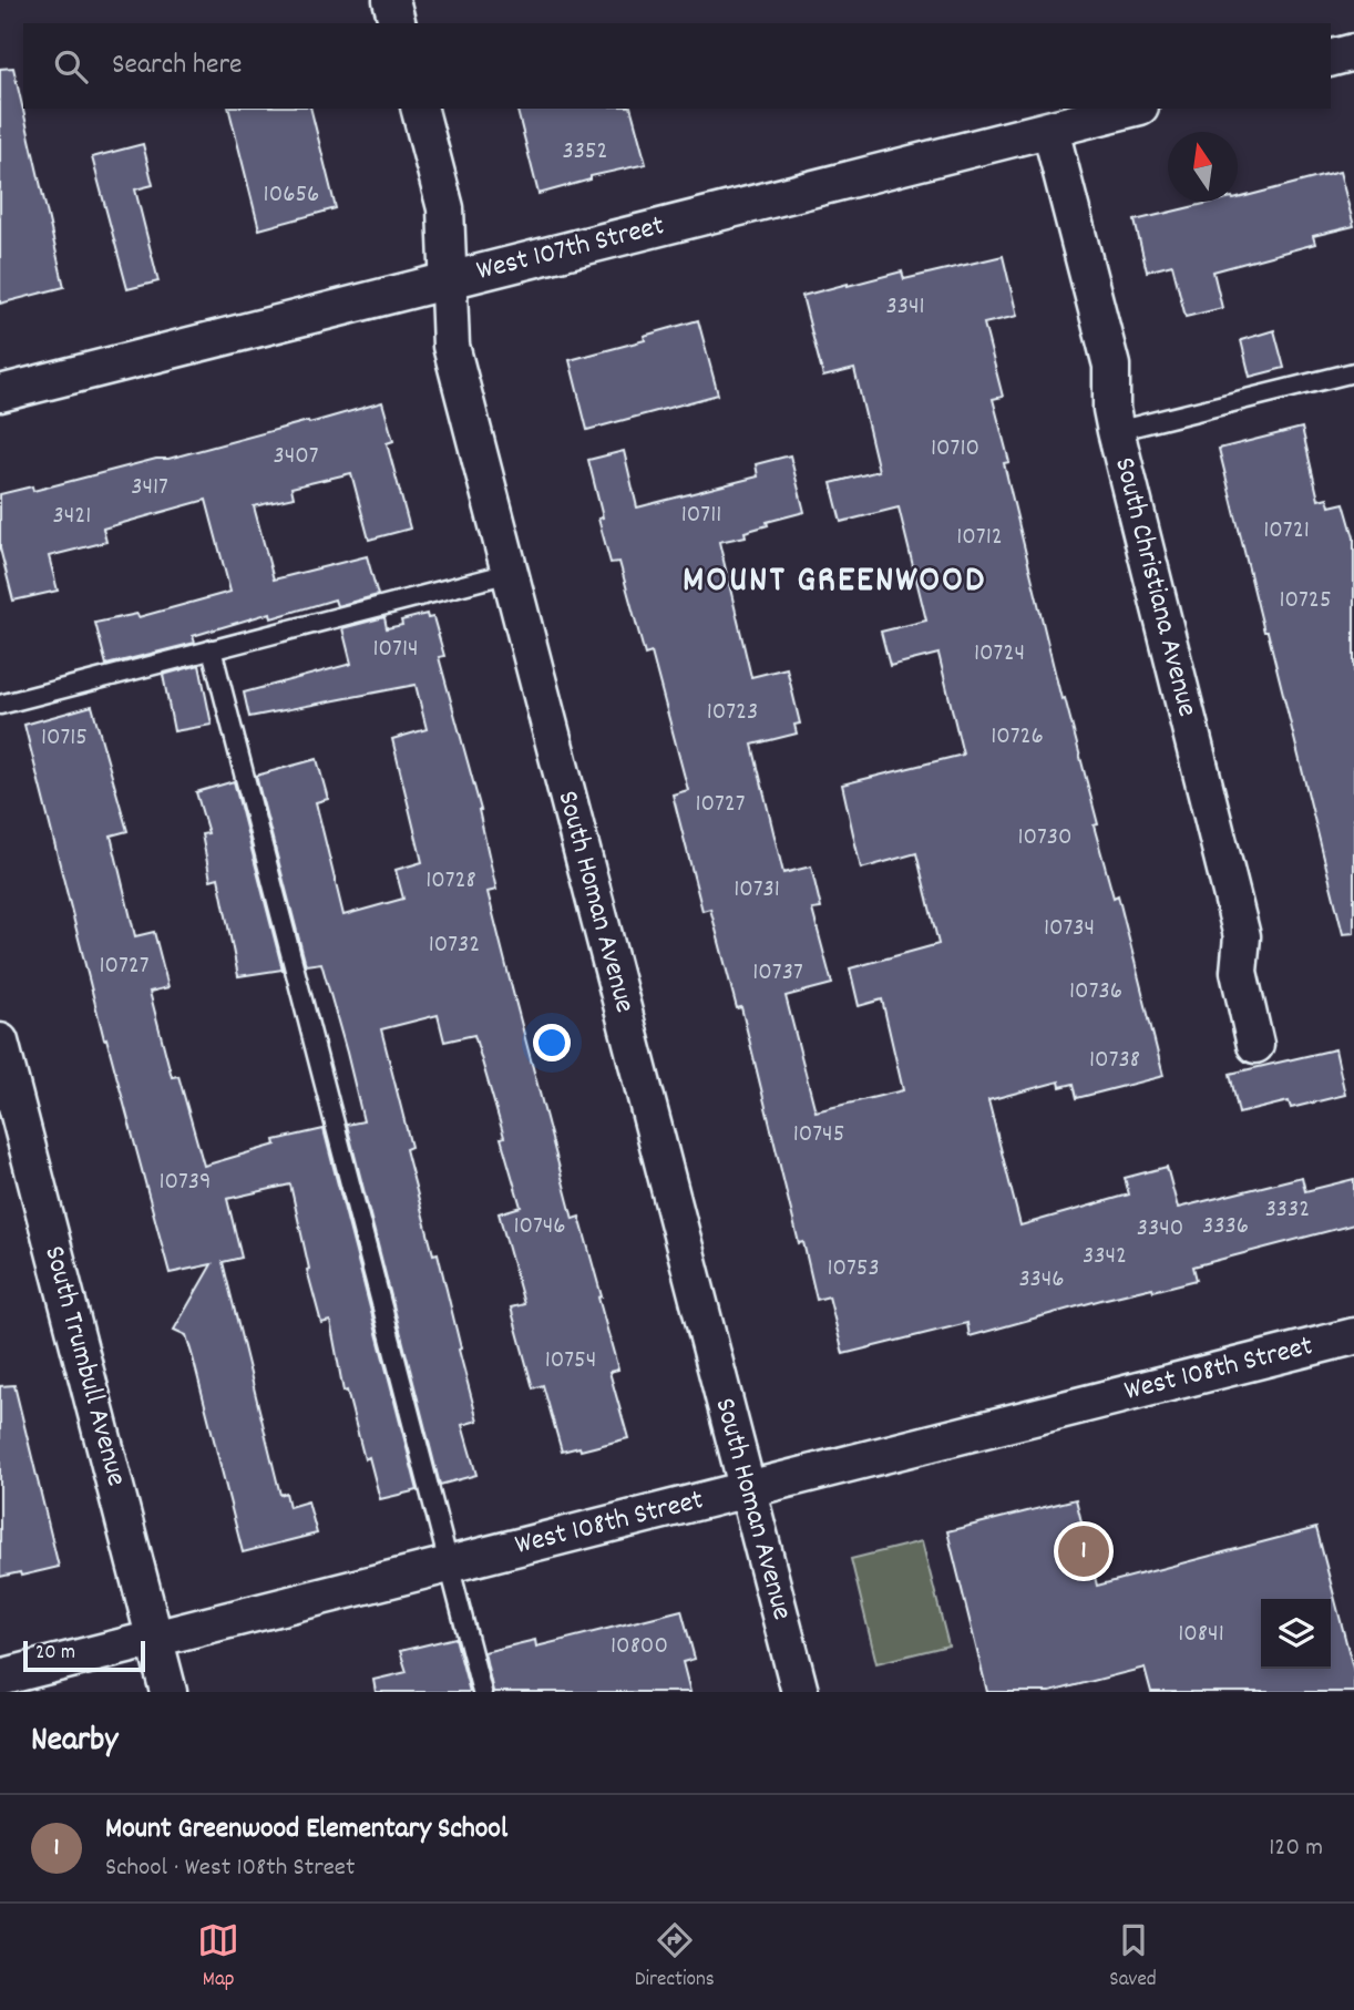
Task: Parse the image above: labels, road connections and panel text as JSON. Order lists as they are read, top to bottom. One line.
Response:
{"streets":{"street":["West 107th Street","South Christiana Avenue","South Homan Avenue","South Trumbull Avenue","West 108th Street"]},"crossings":[["West 107th Street","South Christiana Avenue"],["West 107th Street","South Homan Avenue"],["South Homan Avenue","West 108th Street"],["South Trumbull Avenue","West 108th Street"]],"districts":["MOUNT GREENWOOD"],"house_numbers":["3352","10656","3341","10710","3407","3417","10711","3421","10721","10712","10725","10714","10724","10723","10726","10715","10727","10730","10728","10731","10734","10732","10727","10737","10736","10738","10745","10739","3332","10746","3336","3340","3342","10753","3346","10754","10841","10800"],"scale_bar":"20 m","north":"top","page":{"search":"Search here","pins":"1","scale":"20 m","heading":"Nearby","list":[{"mark":"1","name":"Mount Greenwood Elementary School","note":"School · West 108th Street","value":"120 m"}],"nav":["Map","Directions","Saved"]}}
